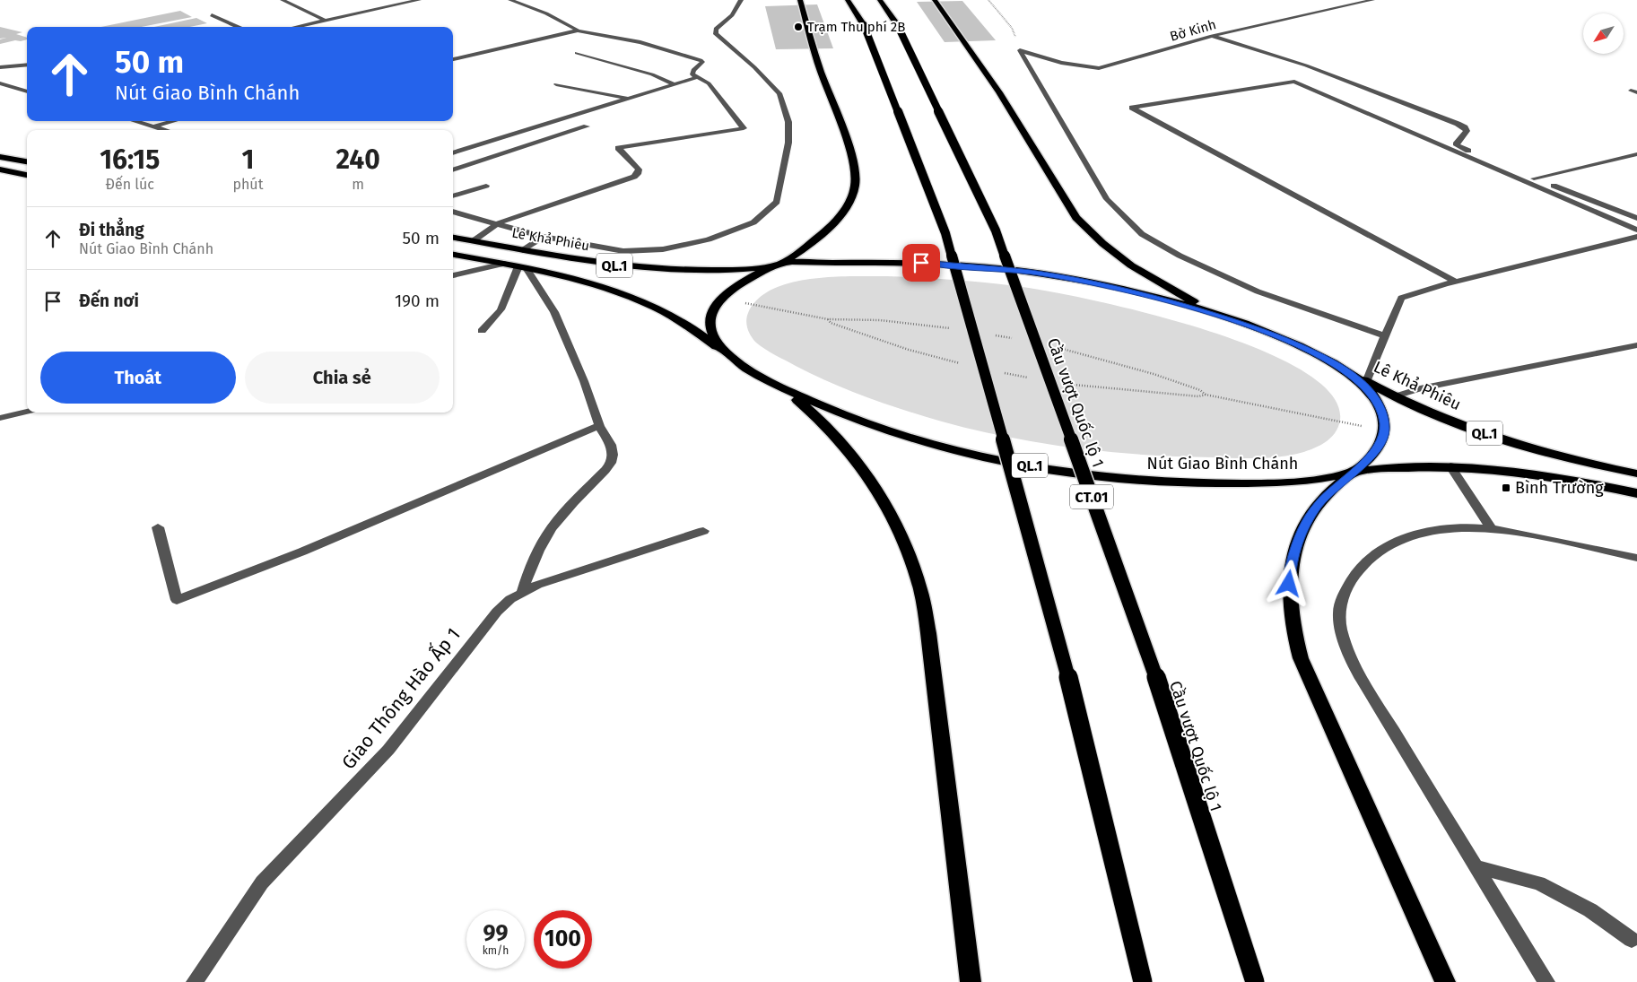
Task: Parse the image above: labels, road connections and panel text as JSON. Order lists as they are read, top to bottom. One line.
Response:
{"streets":{"highway":["Lê Khả Phiêu","QL.1","Cầu vượt Quốc lộ 1","Nút Giao Bình Chánh","CT.01"],"street":["Bờ Kinh","Giao Thông Hào Ấp 1"]},"crossings":[["Lê Khả Phiêu","Nút Giao Bình Chánh"],["QL.1","Nút Giao Bình Chánh"]],"places":{"other":["Trạm Thu phí 2B"],"transit":["Bình Trường"]},"north":"bottom left","page":{"turn":["50 m","Nút Giao Bình Chánh"],"eta":["16:15","Đến lúc","1","phút","240","m"],"list":[{"name":"Đi thẳng","note":"Nút Giao Bình Chánh","value":"50 m"},{"name":"Đến nơi","value":"190 m"}],"buttons":["Thoát","Chia sẻ"],"speed":"99 km/h","limit":"100"}}
